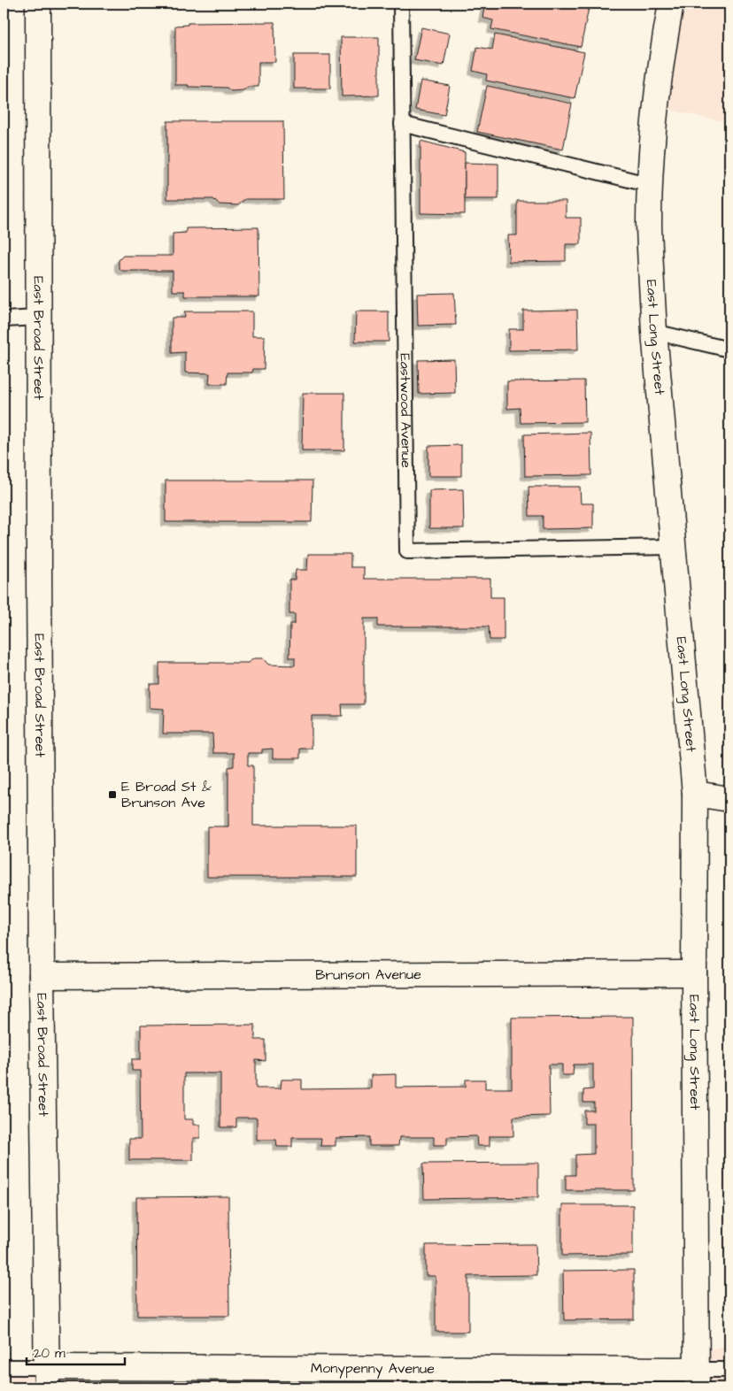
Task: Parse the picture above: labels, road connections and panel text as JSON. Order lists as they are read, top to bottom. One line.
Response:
{"streets":{"street":["East Broad Street","East Long Street","Brunson Avenue","Monypenny Avenue"],"lane":["Eastwood Avenue"]},"crossings":[["East Broad Street","Brunson Avenue"],["East Broad Street","Monypenny Avenue"],["East Long Street","Eastwood Avenue"],["East Long Street","Brunson Avenue"],["East Long Street","Monypenny Avenue"]],"places":{"transit":["E Broad St & Brunson Ave"]},"scale_bar":"20 m"}
